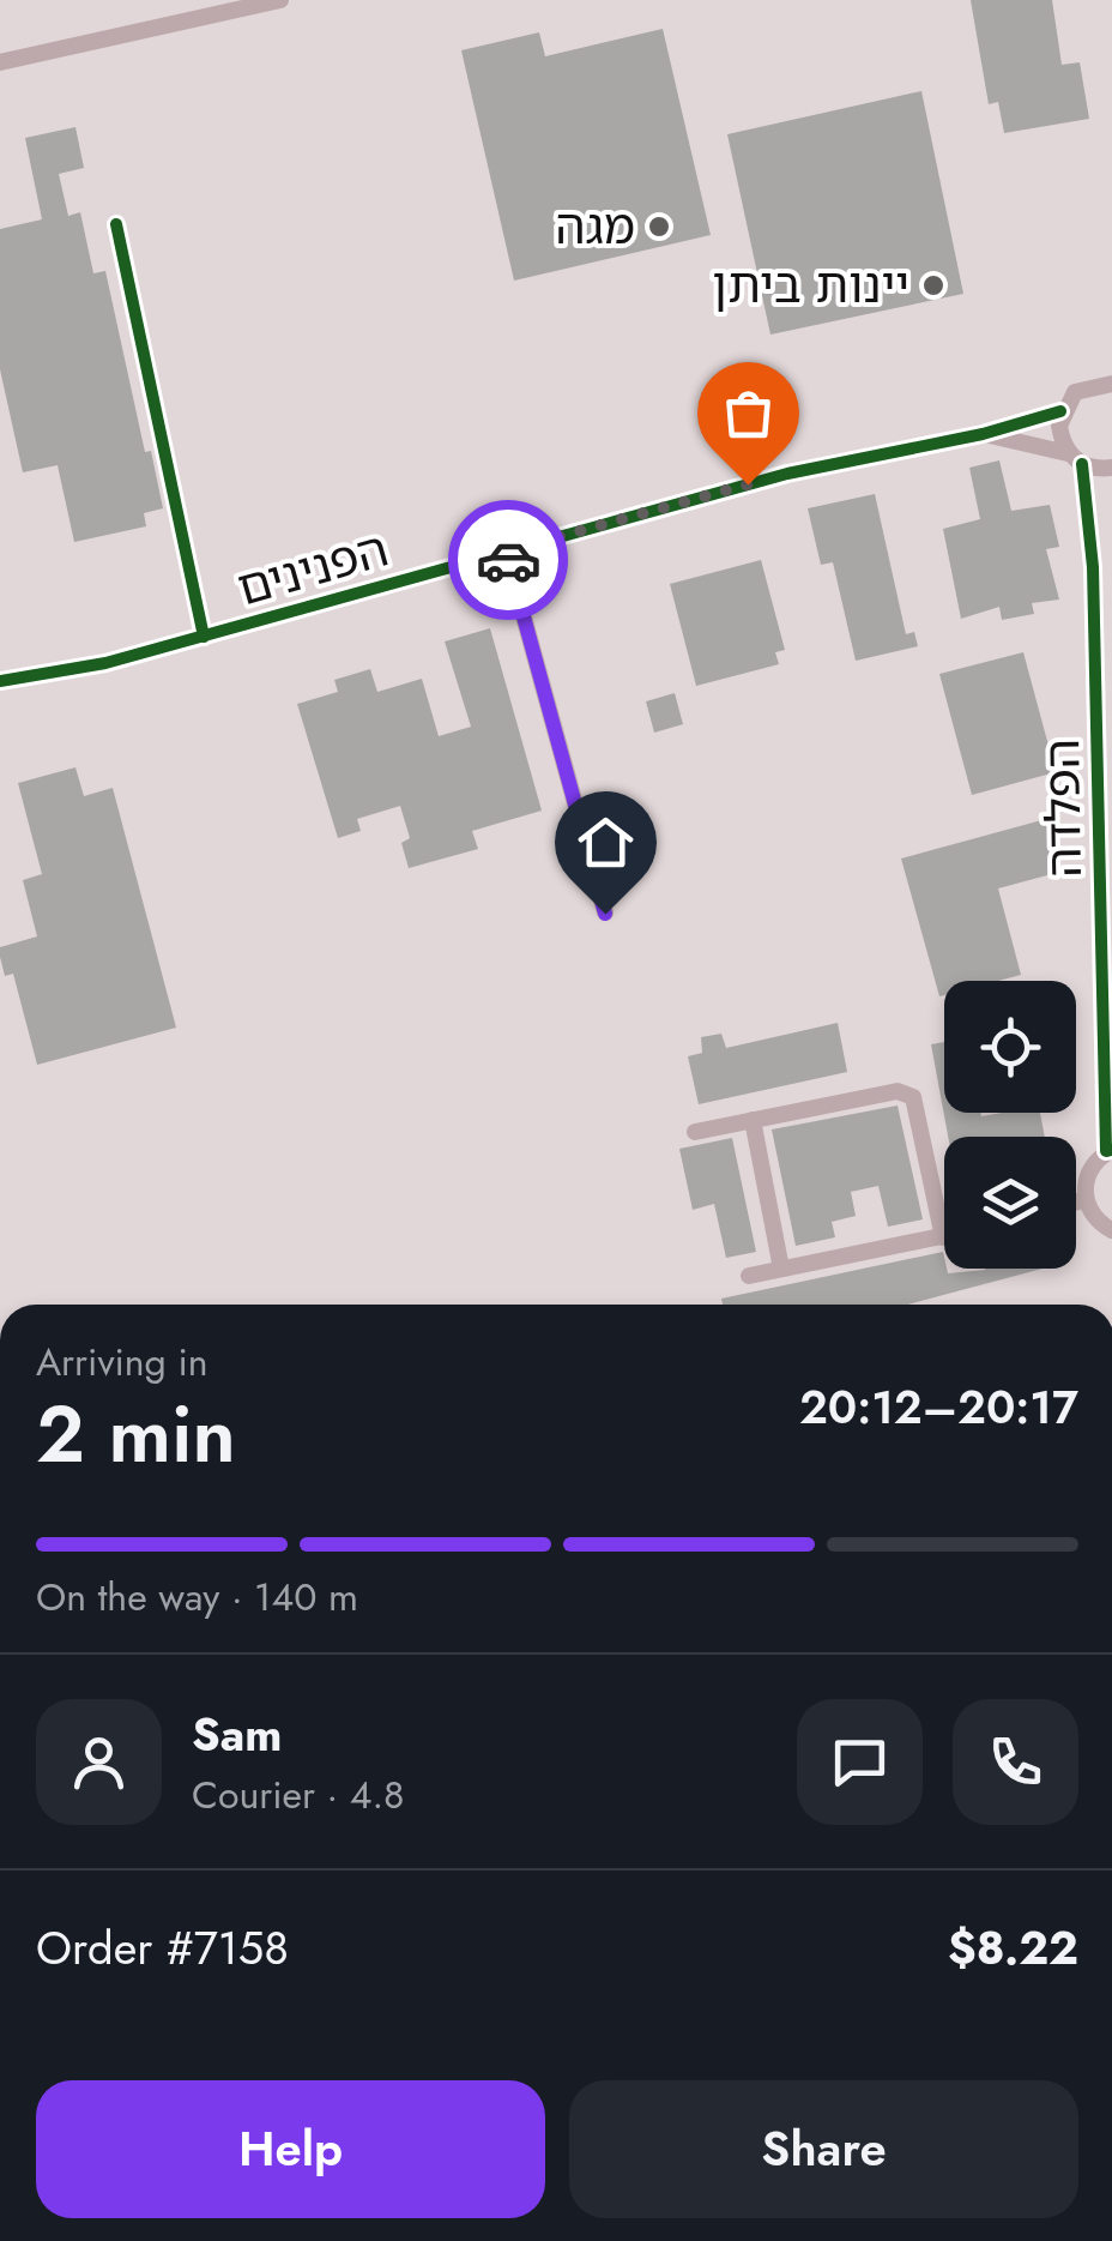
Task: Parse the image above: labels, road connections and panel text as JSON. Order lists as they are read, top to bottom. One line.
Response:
{"streets":{"street":["הפנינים","הפלדה"]},"crossings":[["הפנינים","הפלדה"]],"places":["מגה","יינות ביתן"],"page":{"heading":["2 min","Arriving in","20:12–20:17"],"panel":["Sam","Courier · 4.8","Order #7158","$8.22"],"bar":"On the way · 140 m","buttons":["Help","Share"]}}
